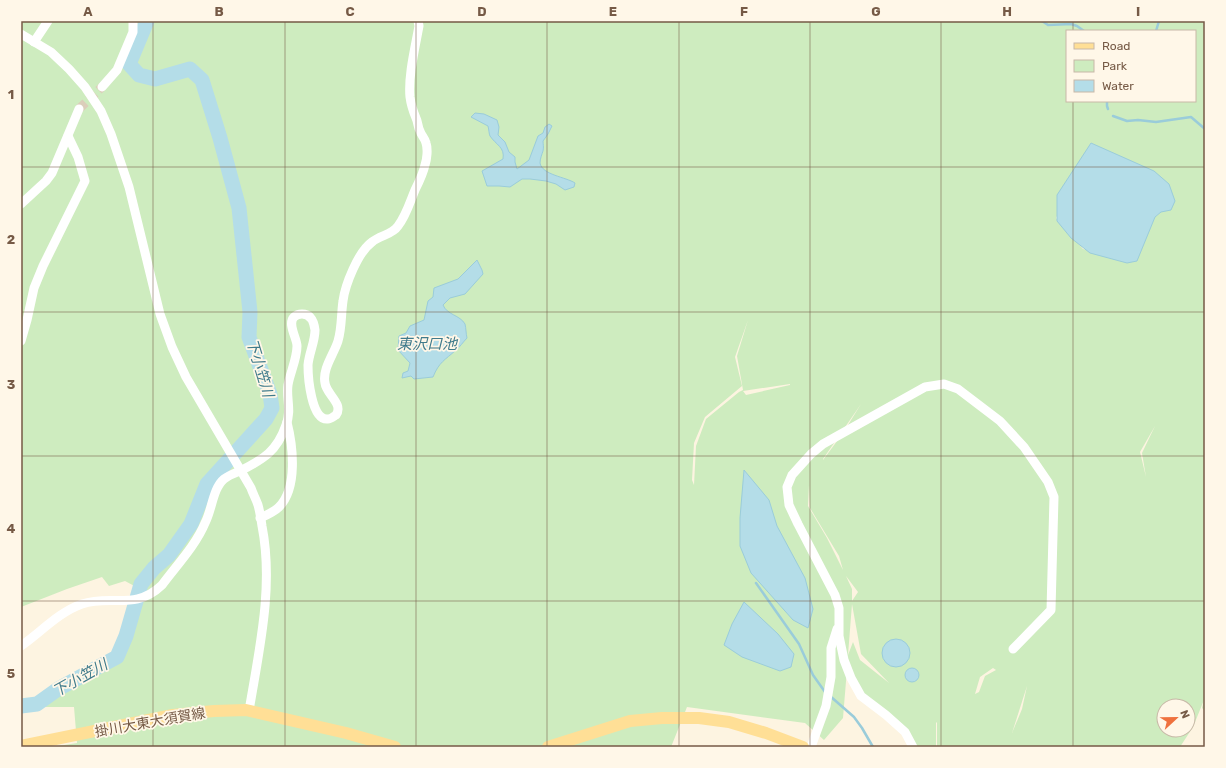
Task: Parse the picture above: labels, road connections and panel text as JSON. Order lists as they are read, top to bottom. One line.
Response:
{"streets":{"main road":["掛川大東大須賀線"]},"water":["東沢口池","下小笠川"],"legend":["Road","Park","Water"],"north":"right","grid":{"columns":["A","B","C","D","E","F","G","H","I"],"rows":["1","2","3","4","5"]}}
